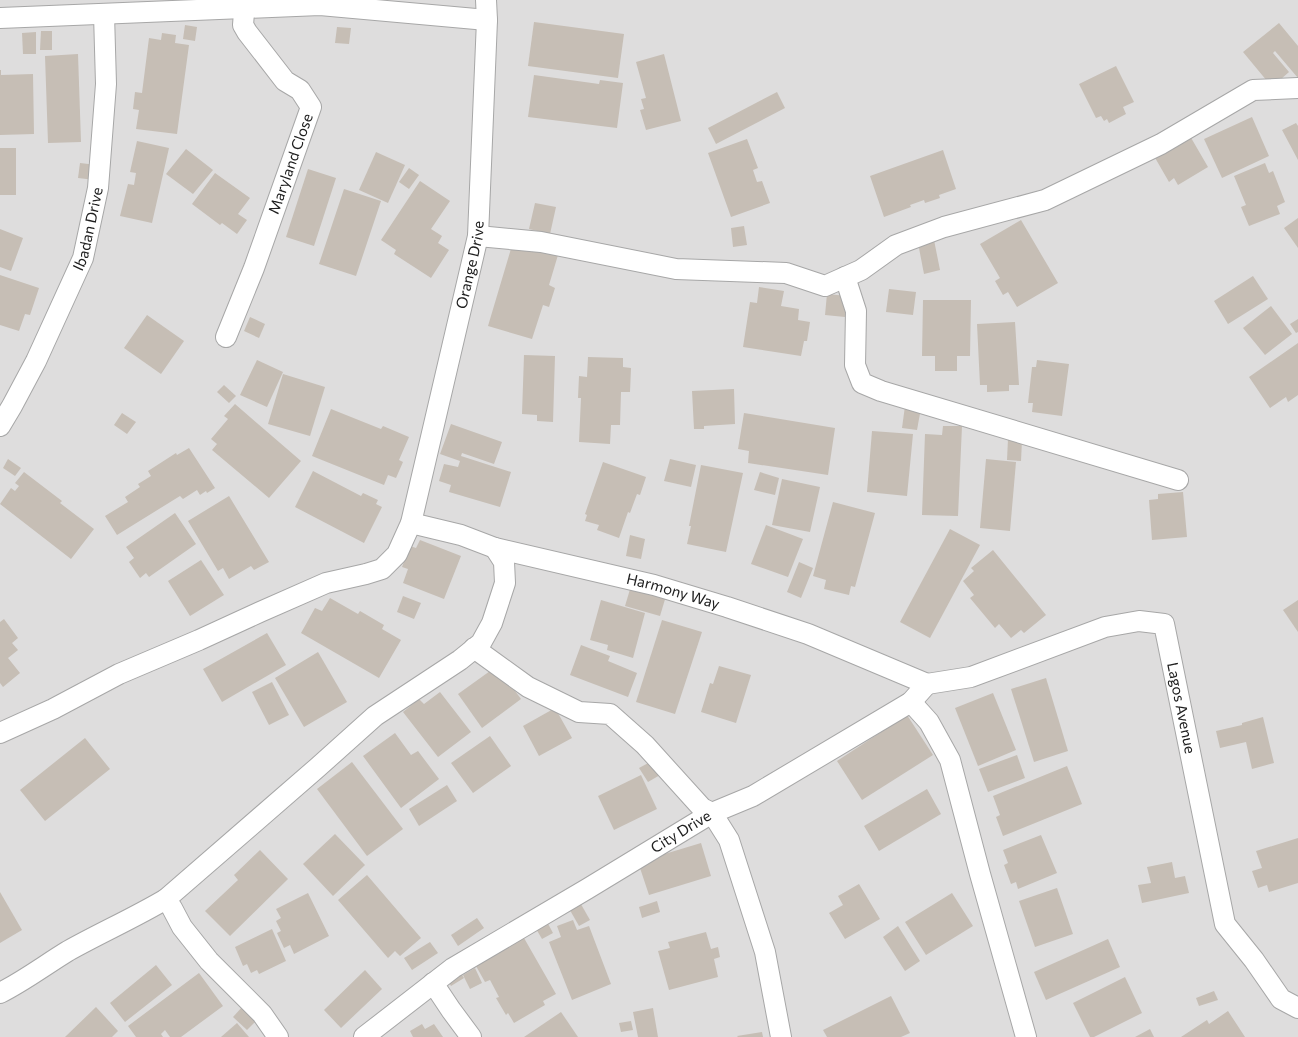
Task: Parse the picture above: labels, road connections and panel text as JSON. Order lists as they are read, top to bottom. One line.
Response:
{"streets":{"street":["Maryland Close","Ibadan Drive","Orange Drive","Harmony Way","Lagos Avenue","City Drive"]},"crossings":[["Orange Drive","Harmony Way"],["Harmony Way","Lagos Avenue"],["Harmony Way","City Drive"],["Lagos Avenue","City Drive"]]}
